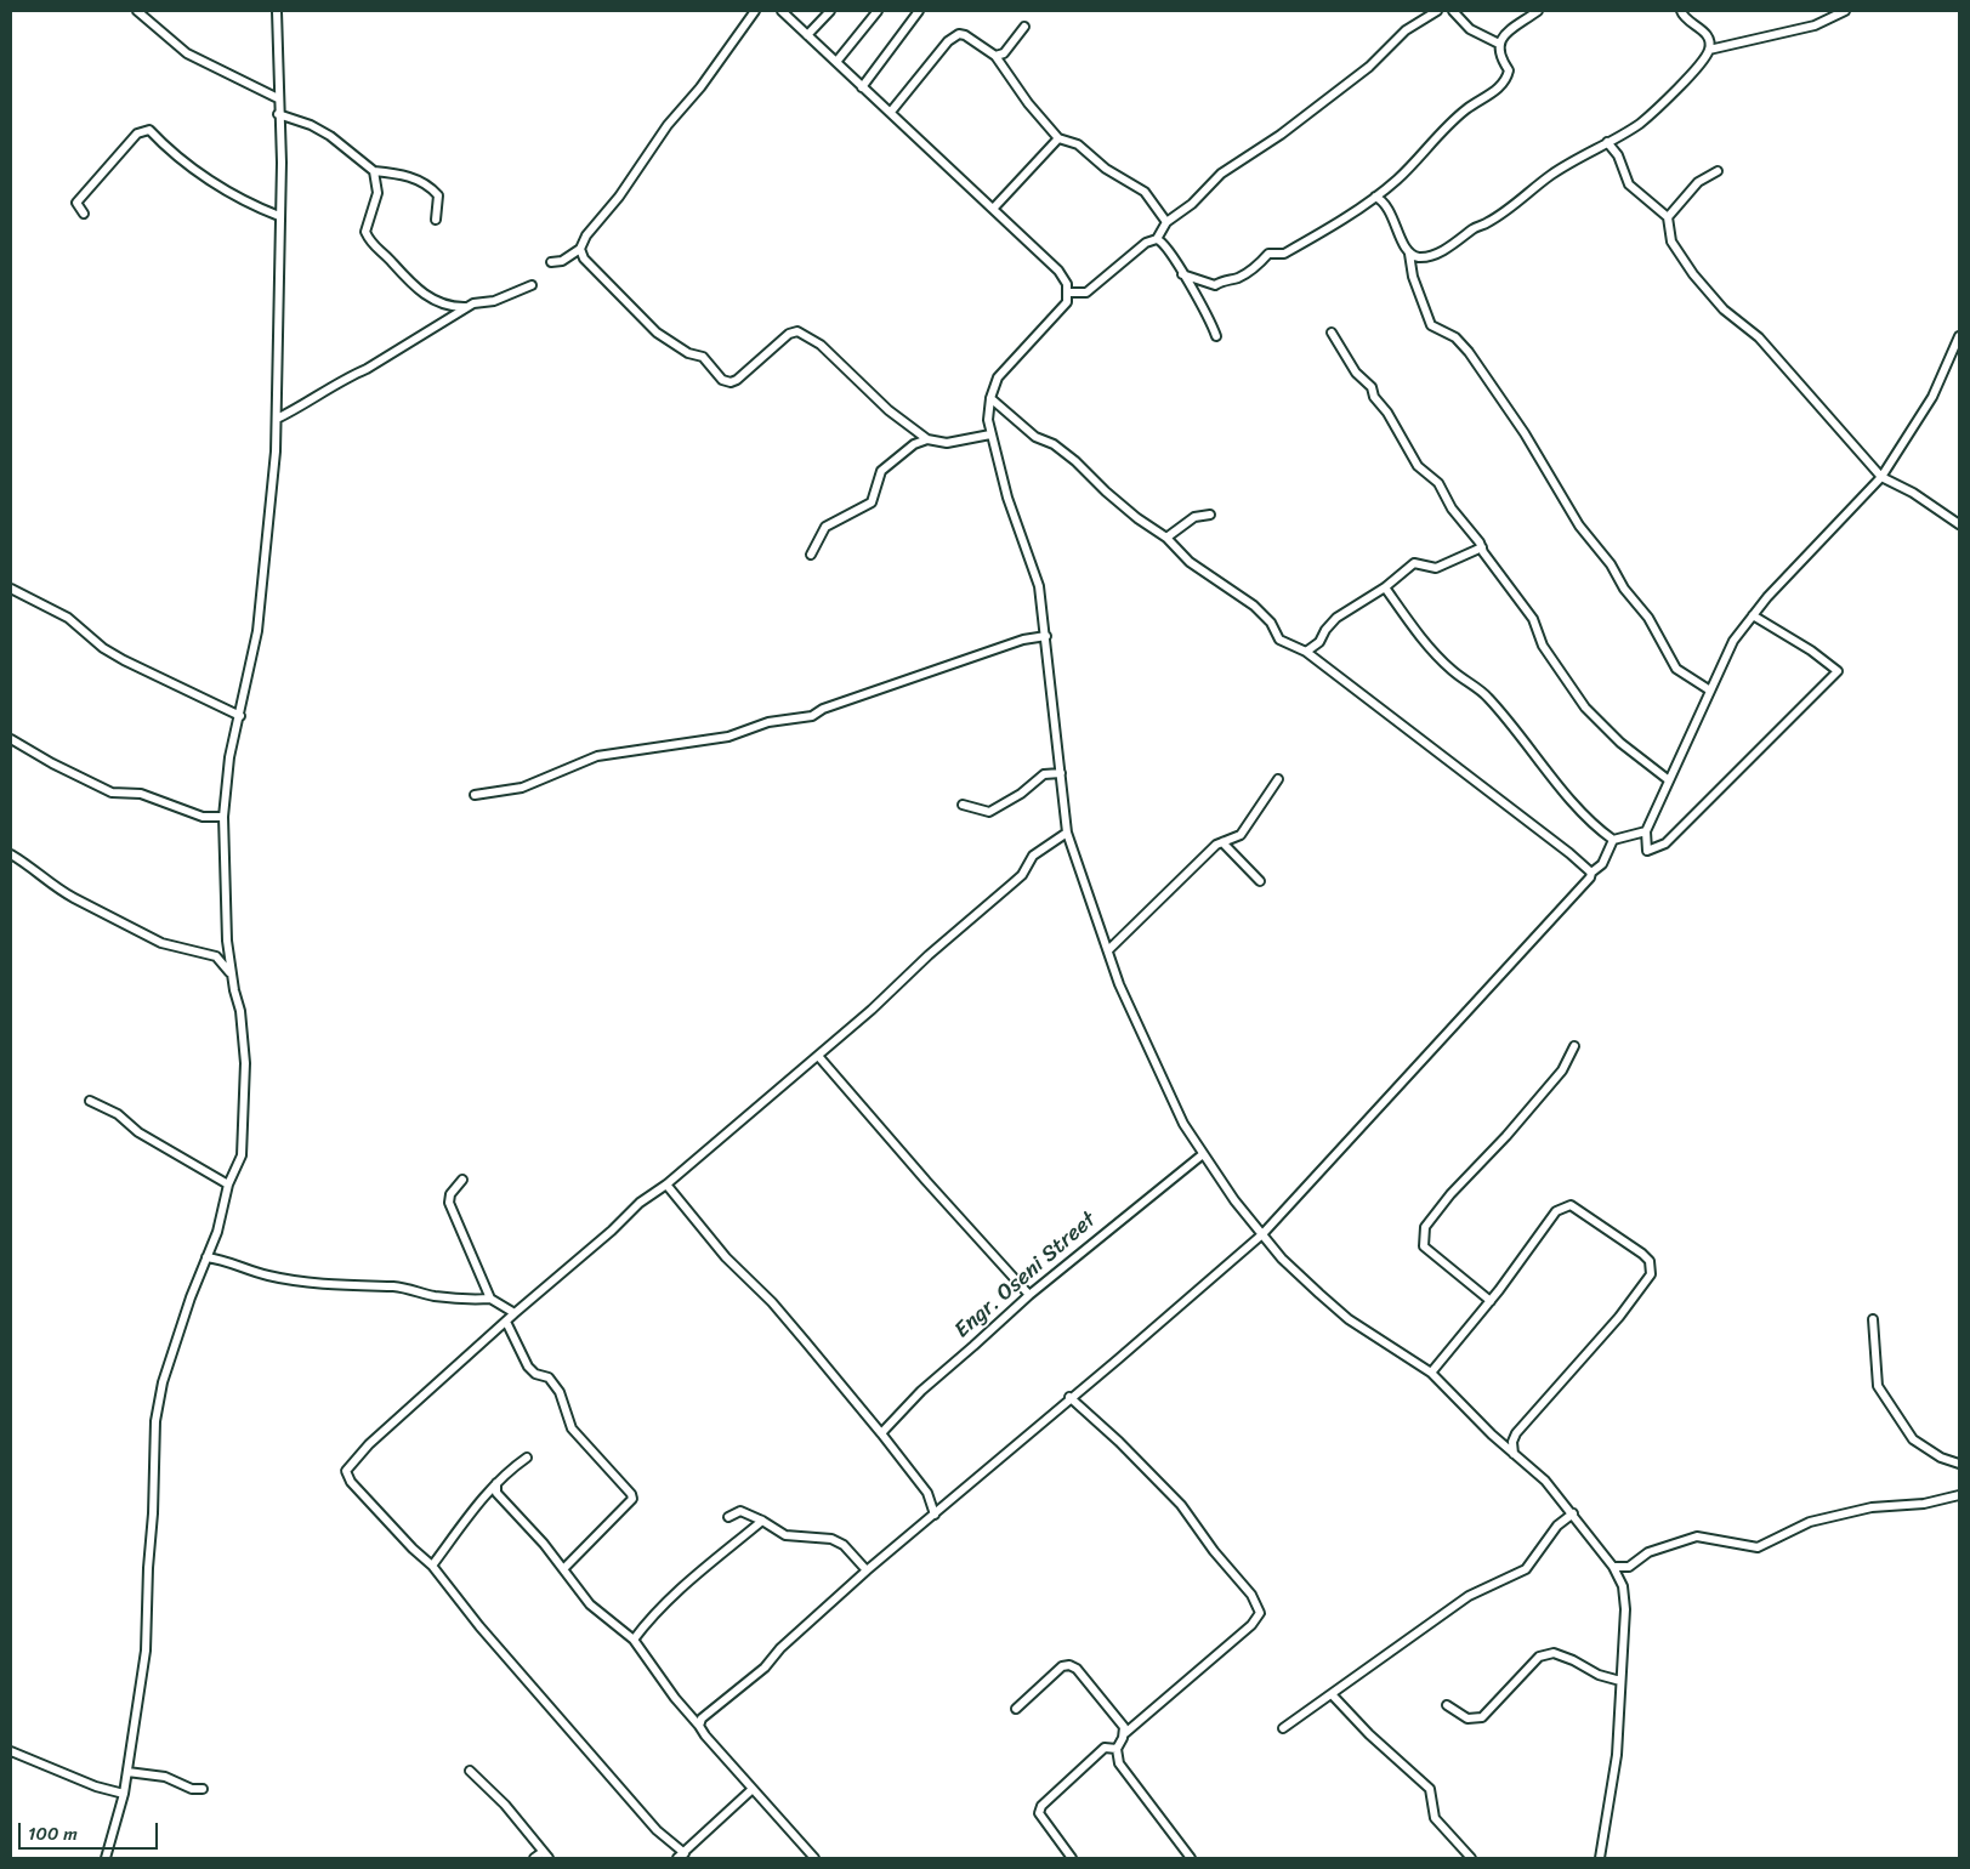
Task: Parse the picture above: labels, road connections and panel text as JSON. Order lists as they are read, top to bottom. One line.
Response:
{"streets":{"street":["Engr. Oseni Street"]},"scale_bar":"100 m"}
